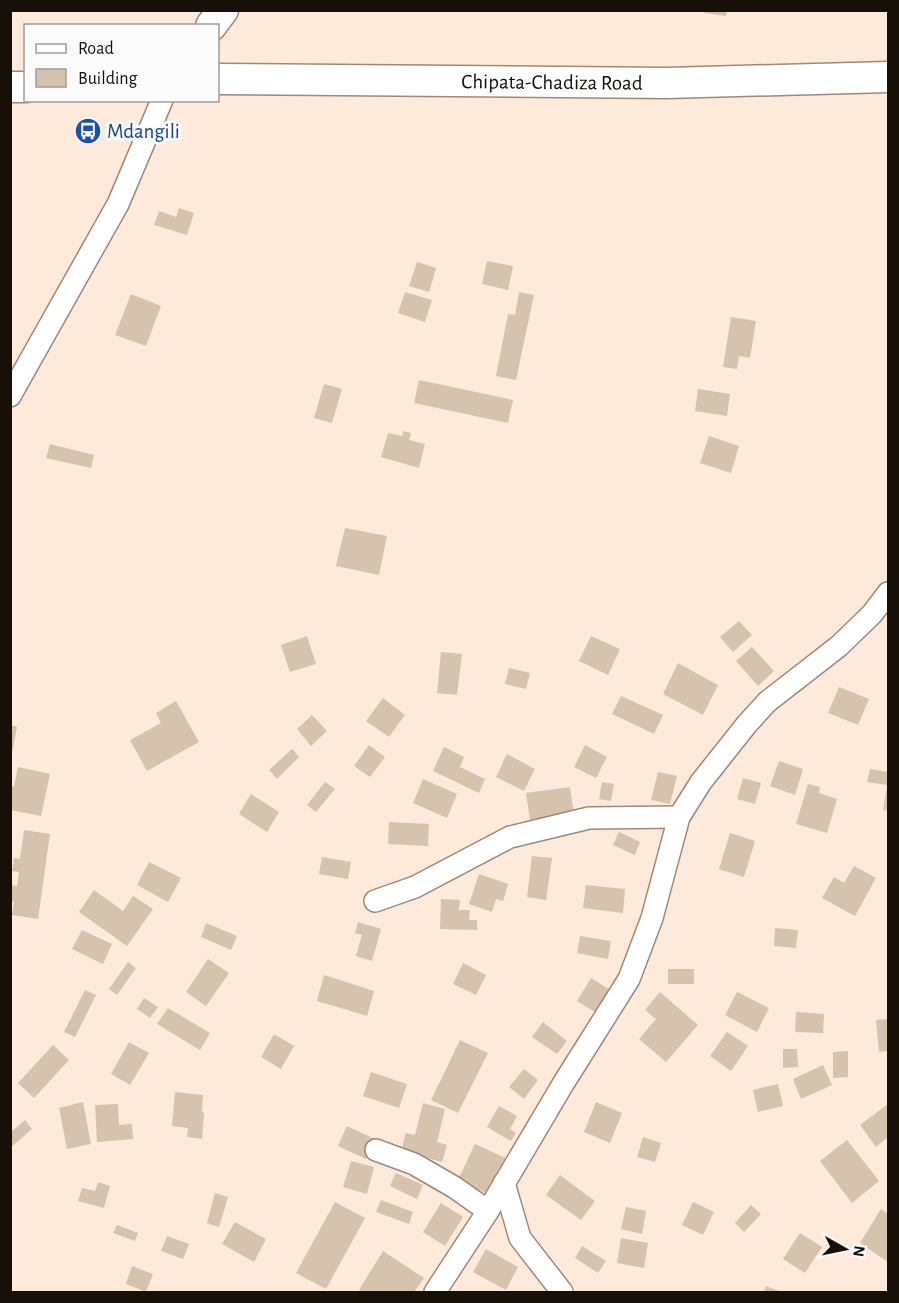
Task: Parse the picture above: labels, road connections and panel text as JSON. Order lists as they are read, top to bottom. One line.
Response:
{"streets":{"main road":["Chipata-Chadiza Road"]},"places":{"bus stop":["Mdangili"]},"legend":["Road","Building"],"north":"right"}
